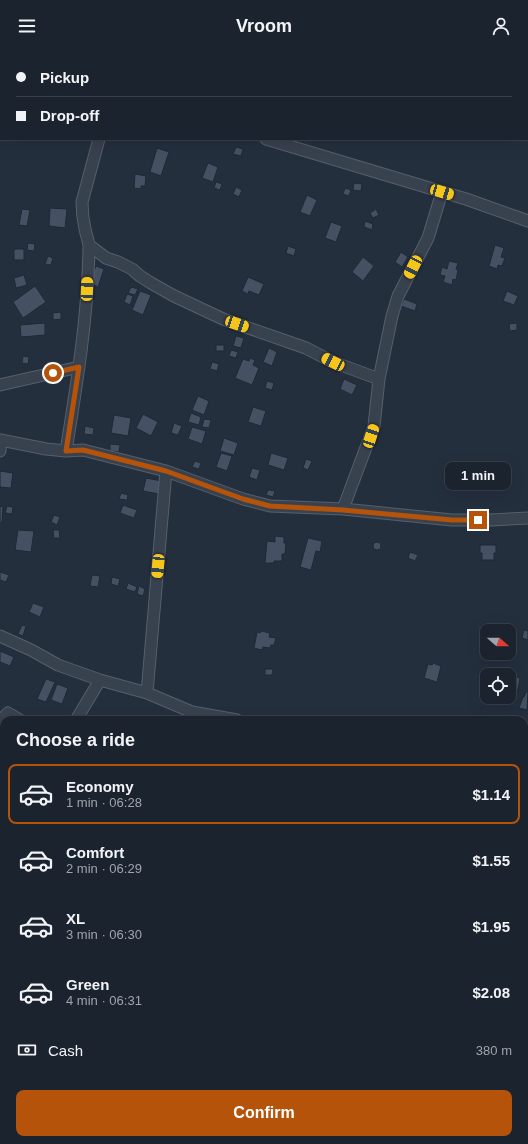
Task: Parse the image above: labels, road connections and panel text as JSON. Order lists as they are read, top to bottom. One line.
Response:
{"north":"right","page":{"header":"Vroom","banner":["Pickup","Drop-off"],"bubble":"1 min","heading":"Choose a ride","list":[{"name":"Economy","note":"1 min · 06:28","value":"$1.14"},{"name":"Comfort","note":"2 min · 06:29","value":"$1.55"},{"name":"XL","note":"3 min · 06:30","value":"$1.95"},{"name":"Green","note":"4 min · 06:31","value":"$2.08"}],"pay":["Cash","380 m"],"buttons":"Confirm"}}
